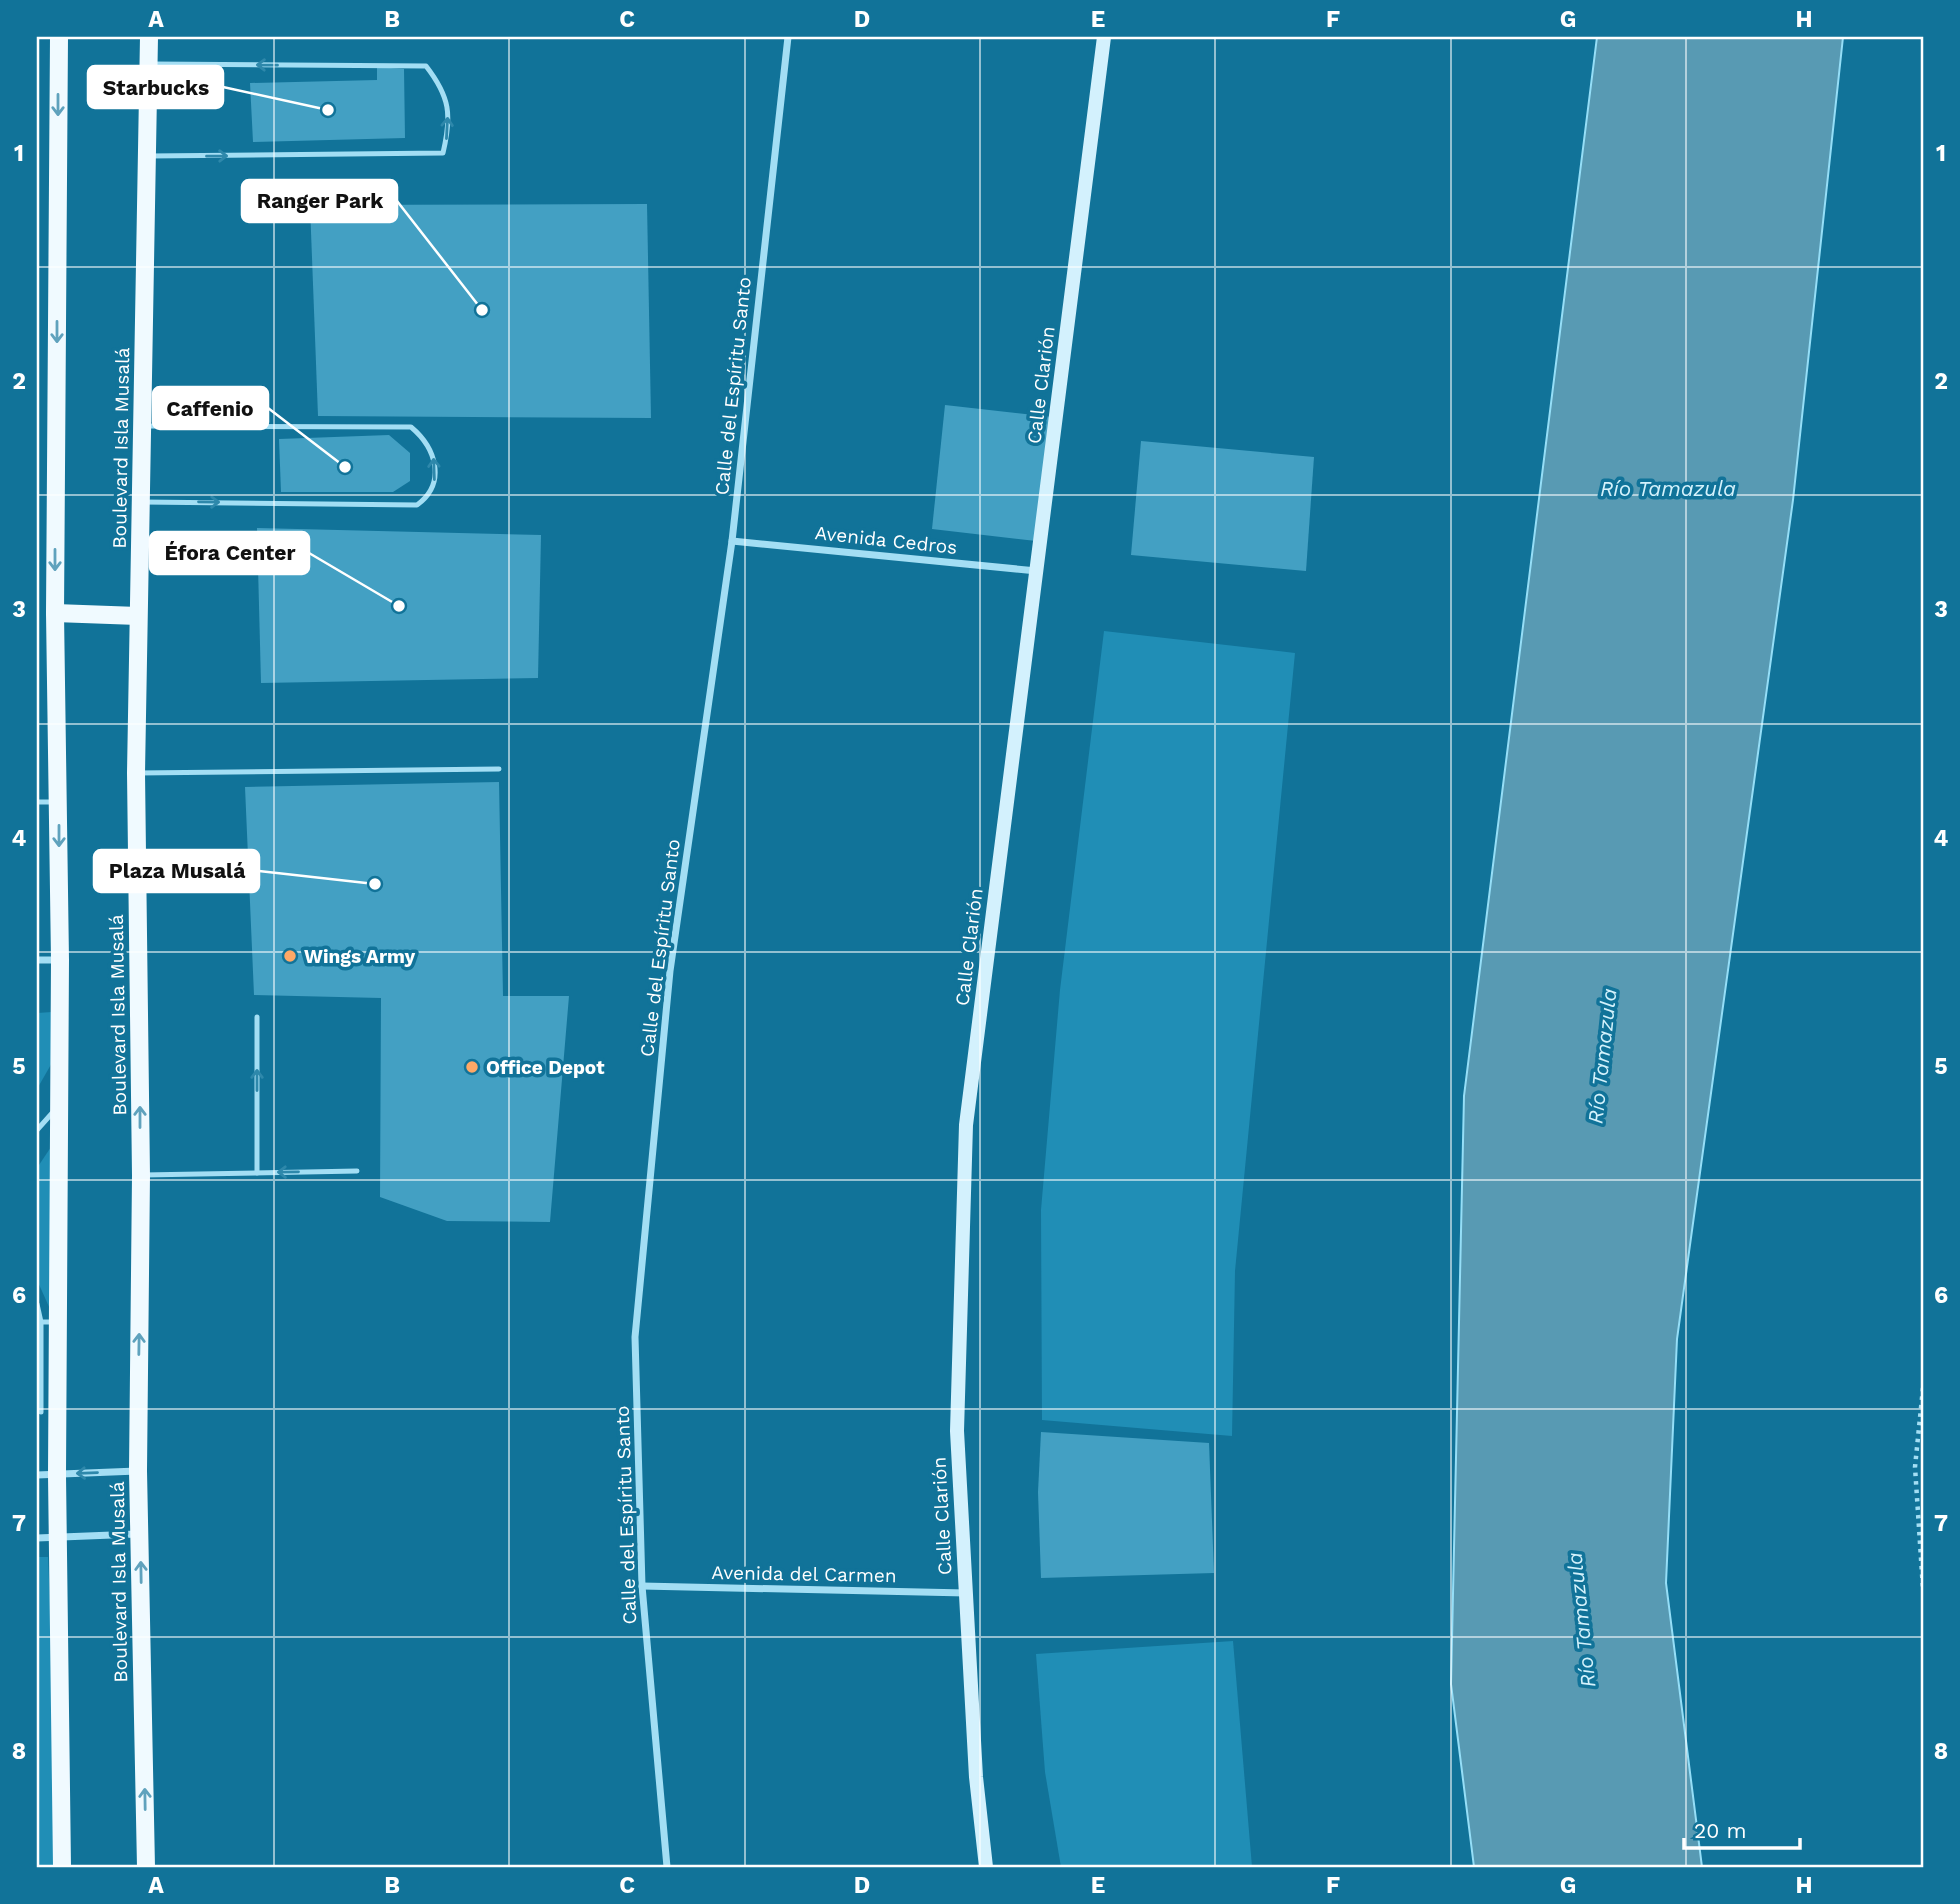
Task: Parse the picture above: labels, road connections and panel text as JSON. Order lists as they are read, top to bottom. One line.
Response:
{"streets":{"main road":["Boulevard Isla Musalá"],"street":["Calle Clarión","Calle del Espíritu Santo","Avenida Cedros","Avenida del Carmen"]},"crossings":[["Calle Clarión","Avenida Cedros"],["Calle Clarión","Avenida del Carmen"],["Calle del Espíritu Santo","Avenida Cedros"],["Calle del Espíritu Santo","Avenida del Carmen"]],"water":["Río Tamazula"],"places":["Starbucks","Ranger Park","Caffenio","Éfora Center","Plaza Musalá","Wings Army","Office Depot"],"scale_bar":"20 m","grid":{"columns":["A","B","C","D","E","F","G","H"],"rows":["1","2","3","4","5","6","7","8"]}}
